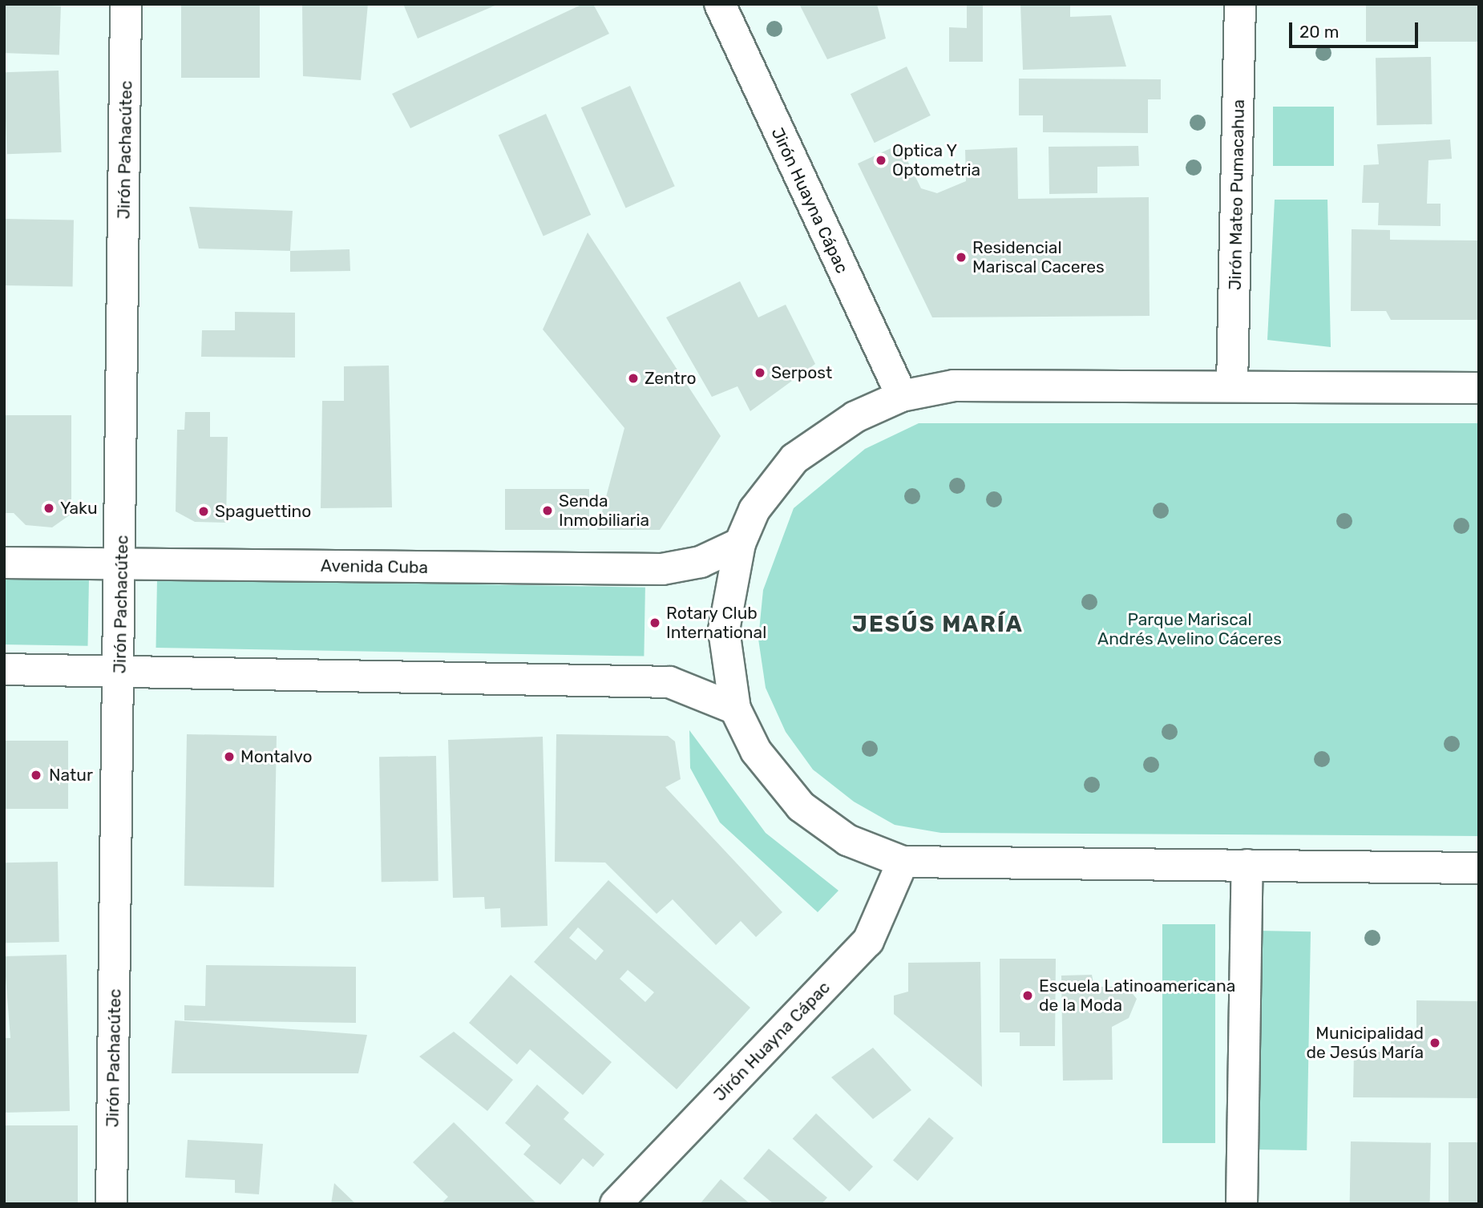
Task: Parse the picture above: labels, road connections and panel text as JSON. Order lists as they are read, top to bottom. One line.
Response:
{"streets":{"main road":["Jirón Pachacútec","Jirón Mateo Pumacahua","Jirón Huayna Cápac","Avenida Cuba"]},"crossings":[["Jirón Pachacútec","Avenida Cuba"]],"districts":["JESÚS MARÍA"],"parks":["Parque Mariscal Andrés Avelino Cáceres"],"places":["Optica Y Optometria","Residencial Mariscal Caceres","Serpost","Zentro","Yaku","Senda Inmobiliaria","Spaguettino","Rotary Club International","Montalvo","Natur","Escuela Latinoamericana de la Moda","Municipalidad de Jesús María"],"scale_bar":"20 m"}
